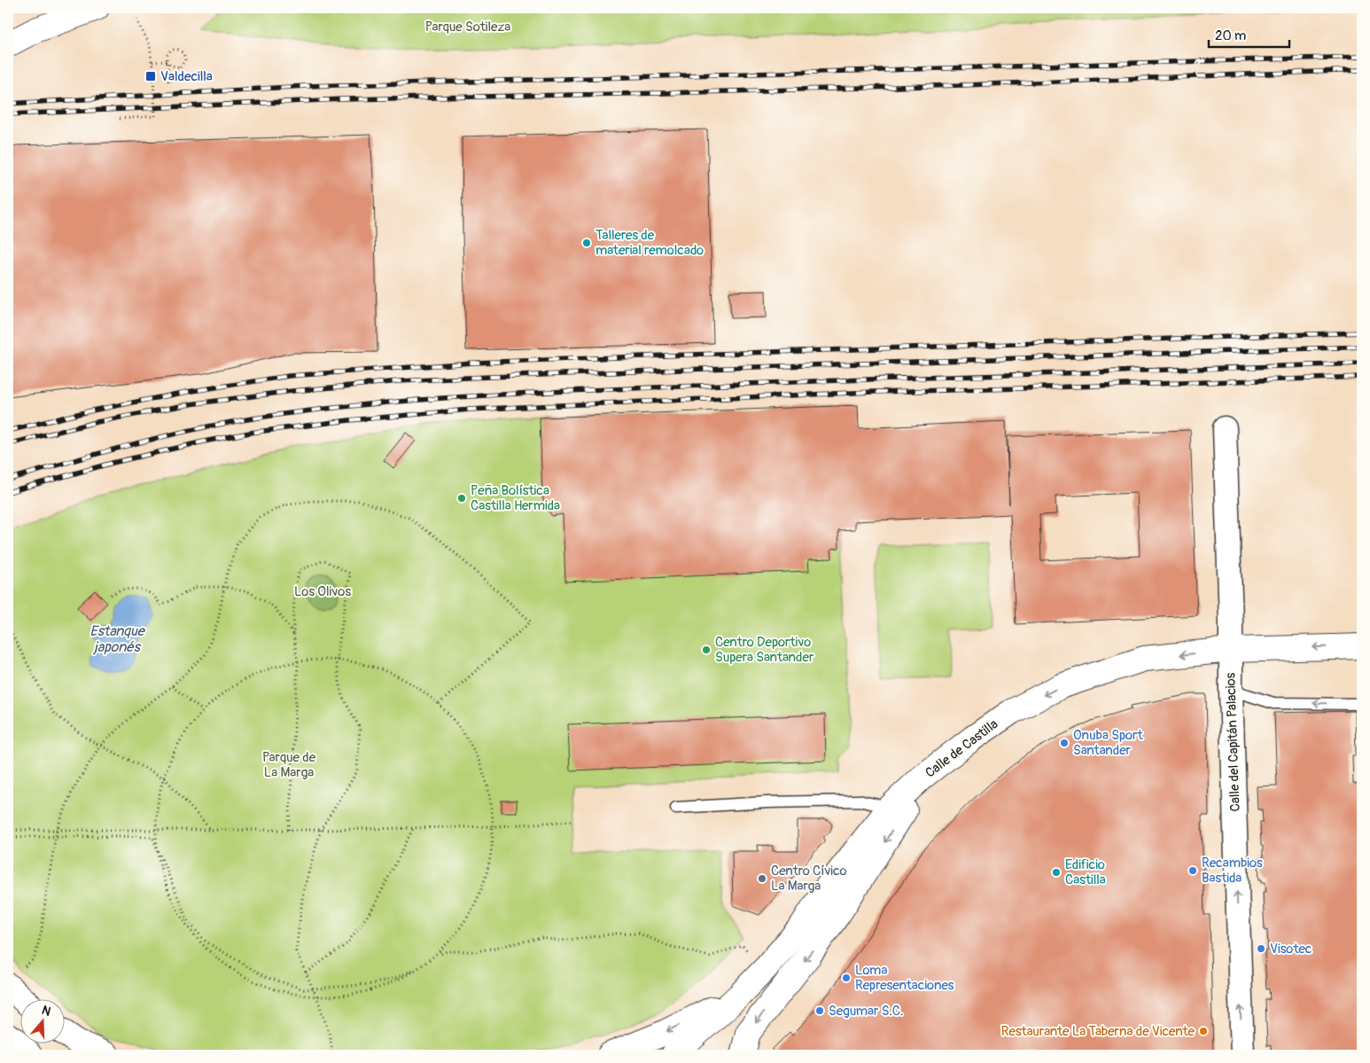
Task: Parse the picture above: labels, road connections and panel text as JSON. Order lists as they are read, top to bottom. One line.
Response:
{"streets":{"main road":["Calle de Castilla"],"street":["Calle del Capitán Palacios"]},"crossings":[["Calle del Capitán Palacios","Calle de Castilla"]],"one_way":["Calle del Capitán Palacios","Calle de Castilla"],"water":["Estanque japonés"],"parks":["Parque Sotileza","Los Olivos","Parque de La Marga"],"places":{"transit":["Valdecilla"],"other":["Talleres de material remolcado","Peña Bolística Castilla Hermida","Centro Deportivo Supera Santander","Onuba Sport Santander","Recambios Bastida","Edificio Castilla","Centro Cívico La Marga","Visotec","Loma Representaciones","Segumar S.C.","Restaurante La Taberna de Vicente"]},"scale_bar":"20 m","north":"top"}
